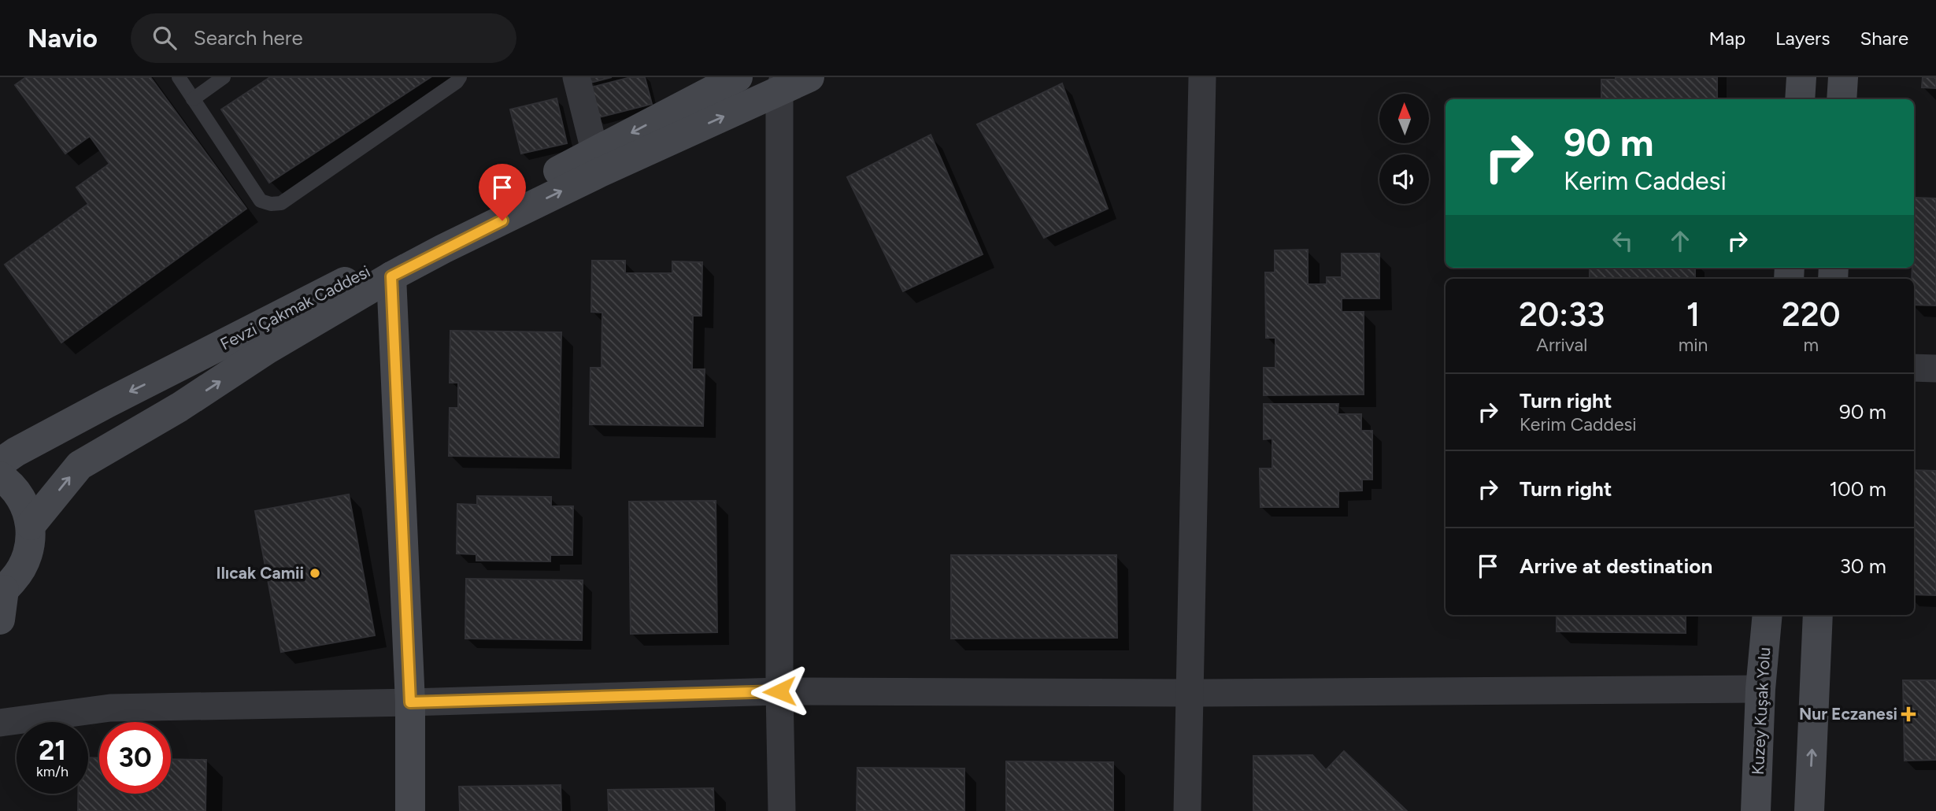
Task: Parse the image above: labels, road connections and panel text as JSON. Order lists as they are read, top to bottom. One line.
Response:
{"streets":{"street":["Fevzi Çakmak Caddesi","Kuzey Kuşak Yolu"]},"places":{"other":["Ilıcak Camii"],"health":["Nur Eczanesi"]},"north":"top","page":{"header":"Navio","search":"Search here","nav":["Map","Layers","Share"],"turn":["90 m","Kerim Caddesi"],"eta":["20:33","Arrival","1","min","220","m"],"list":[{"name":"Turn right","note":"Kerim Caddesi","value":"90 m"},{"name":"Turn right","value":"100 m"},{"name":"Arrive at destination","value":"30 m"}],"speed":"21 km/h","limit":"30"}}
